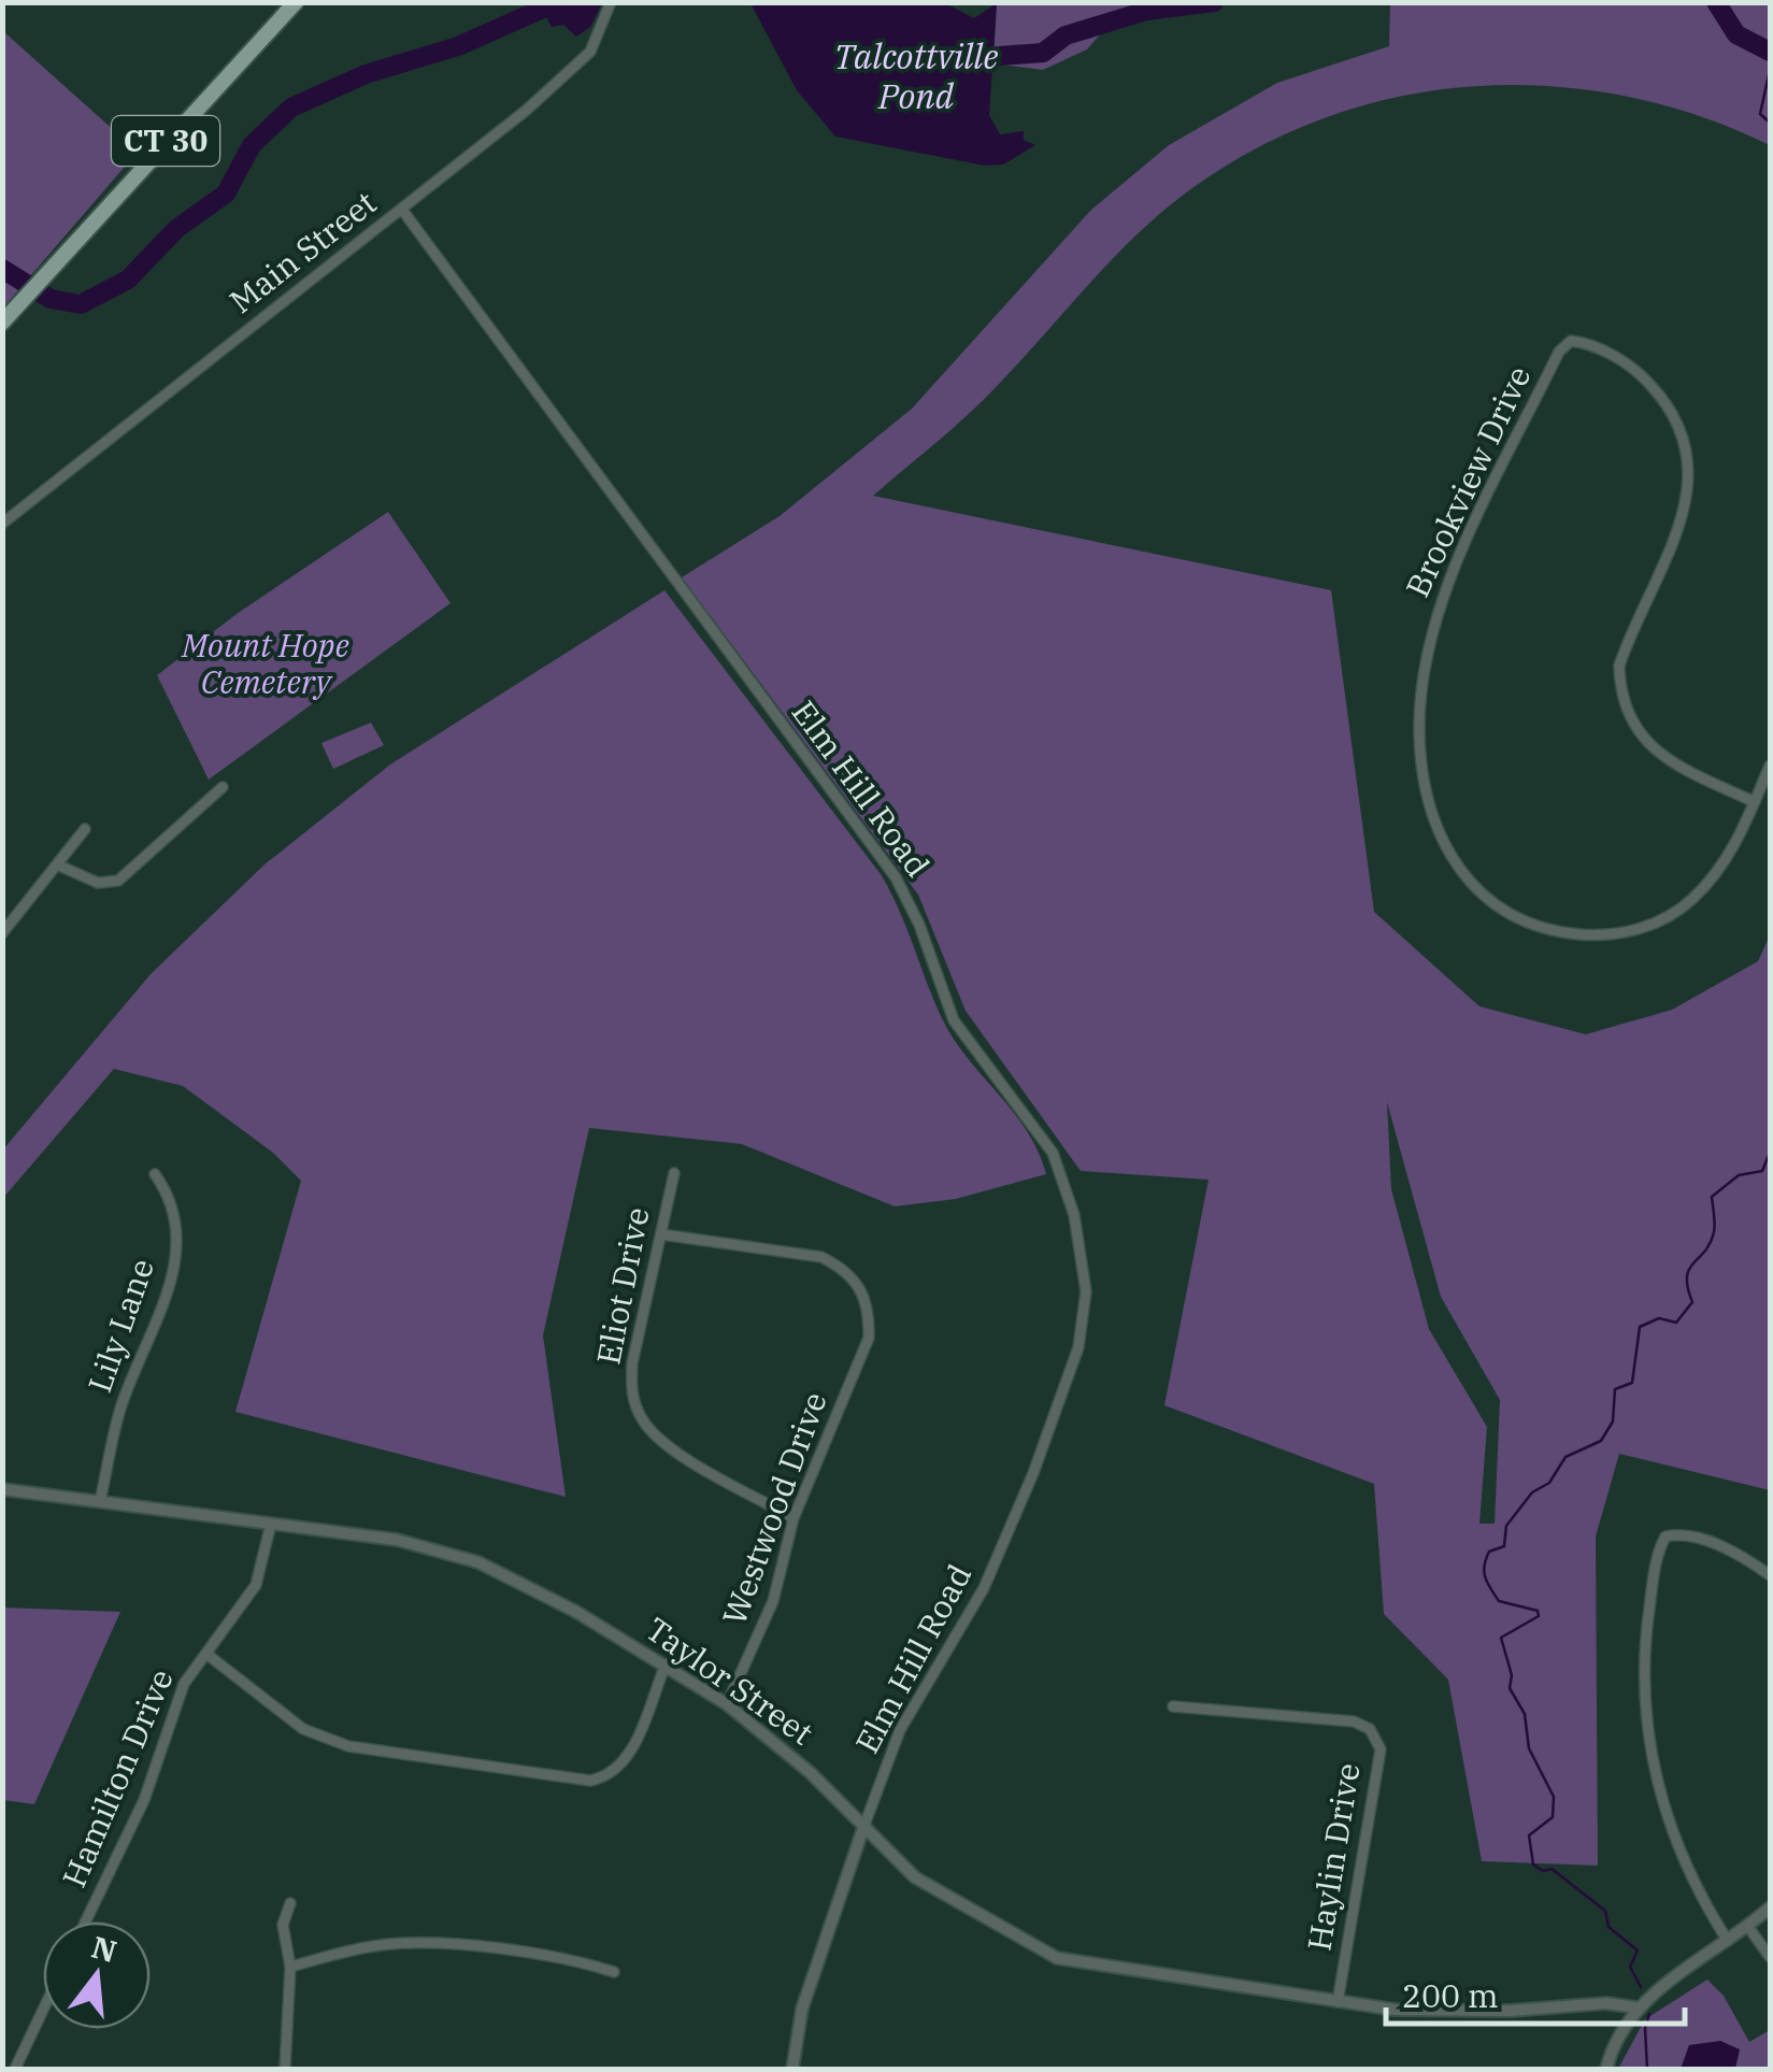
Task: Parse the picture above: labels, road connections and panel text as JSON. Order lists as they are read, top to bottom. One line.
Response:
{"streets":{"main road":["CT 30"],"street":["Main Street","Brookview Drive","Elm Hill Road","Eliot Drive","Lily Lane","Westwood Drive","Taylor Street","Hamilton Drive","Haylin Drive"]},"crossings":[["Main Street","Elm Hill Road"],["Elm Hill Road","Taylor Street"],["Eliot Drive","Westwood Drive"],["Lily Lane","Taylor Street"],["Westwood Drive","Taylor Street"],["Taylor Street","Hamilton Drive"],["Taylor Street","Haylin Drive"]],"water":["Talcottville Pond"],"parks":["Mount Hope Cemetery"],"scale_bar":"200 m","north":"top"}
